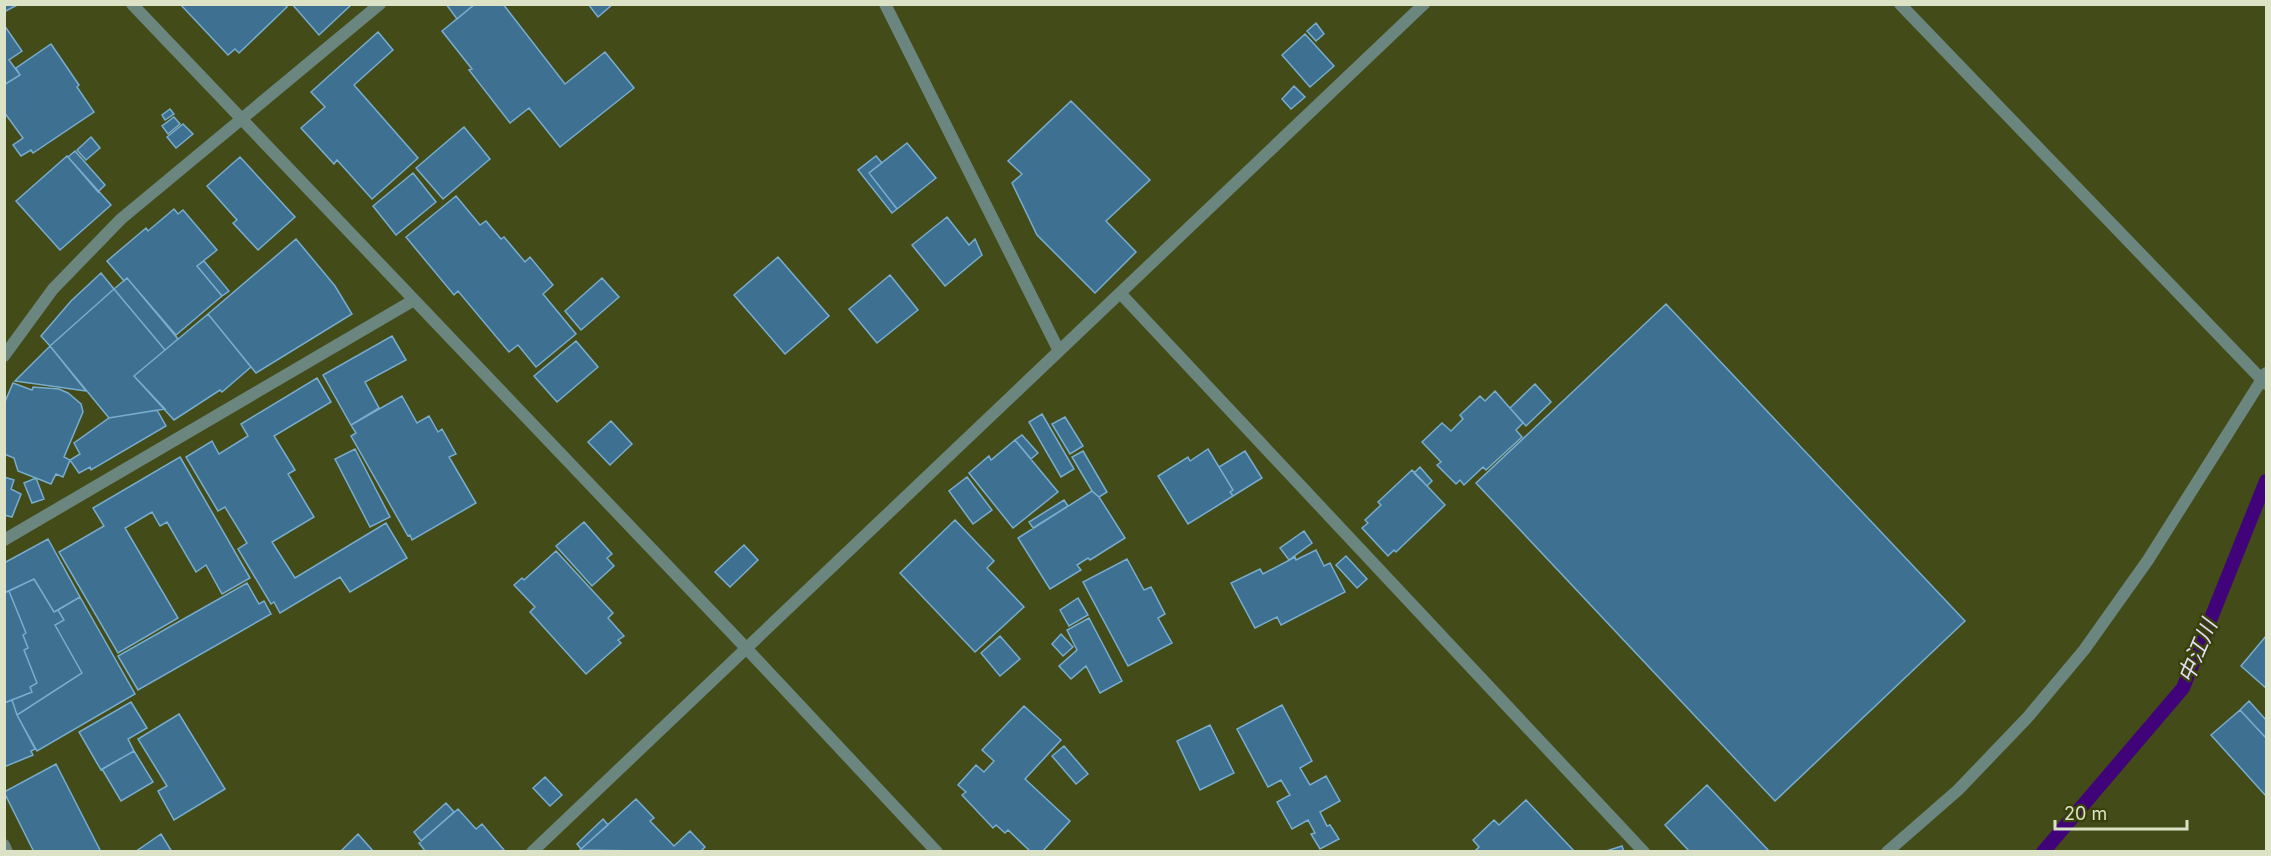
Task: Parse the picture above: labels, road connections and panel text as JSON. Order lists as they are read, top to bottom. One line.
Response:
{"water":["中江川"],"scale_bar":"20 m"}
